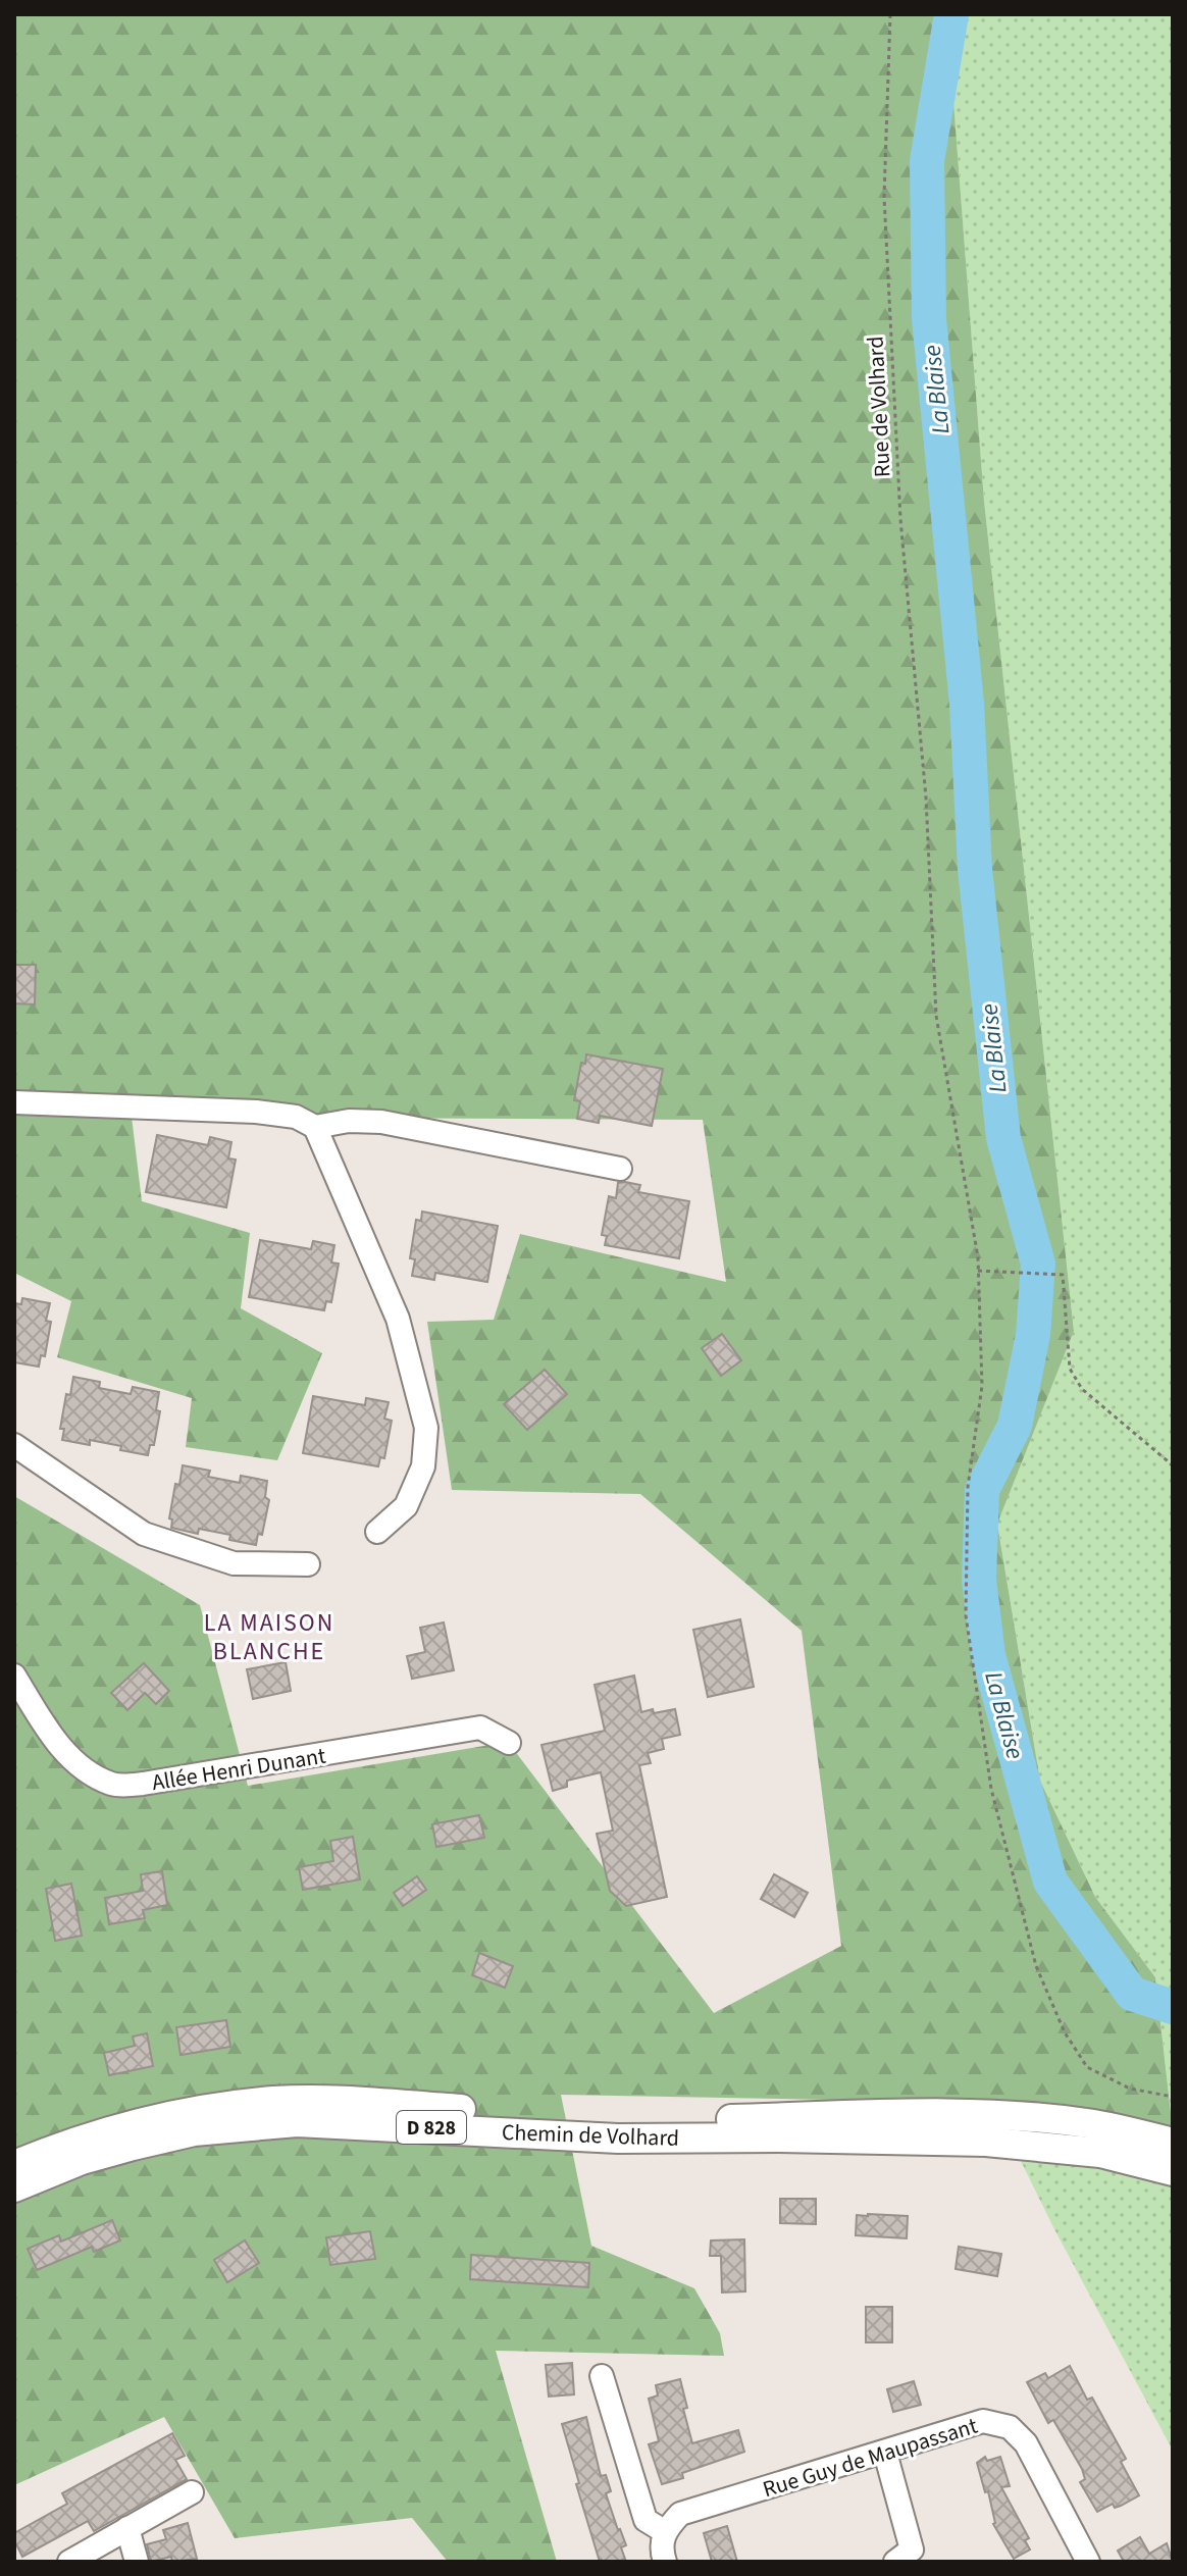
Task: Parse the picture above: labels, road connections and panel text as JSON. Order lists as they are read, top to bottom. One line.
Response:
{"streets":{"main road":["D 828","Chemin de Volhard"],"street":["Allée Henri Dunant","Rue Guy de Maupassant"],"path":["Rue de Volhard"]},"districts":["LA MAISON BLANCHE"],"water":["La Blaise"]}
